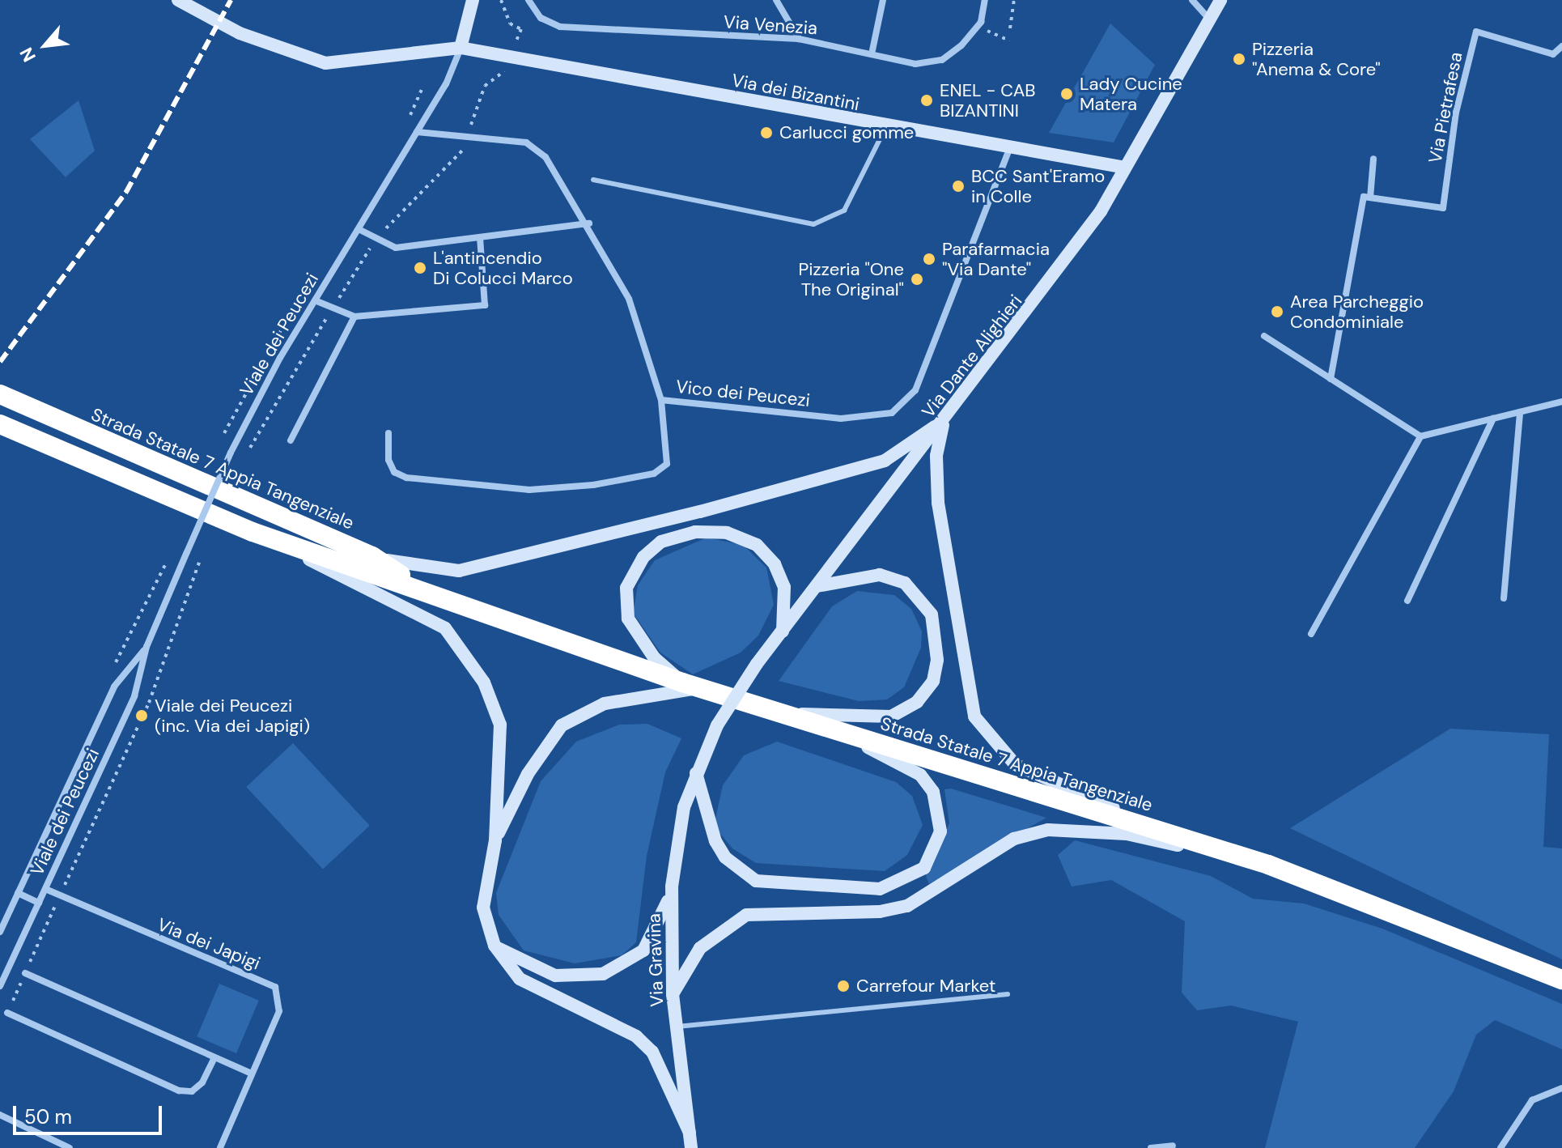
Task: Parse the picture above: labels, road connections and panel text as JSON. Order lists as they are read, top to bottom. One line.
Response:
{"streets":{"highway":["Strada Statale 7 Appia Tangenziale"],"main road":["Via dei Bizantini","Via Dante Alighieri","Via Gravina"],"street":["Via Venezia","Via Pietrafesa","Viale dei Peucezi","Vico dei Peucezi","Via dei Japigi"]},"crossings":[["Via dei Bizantini","Viale dei Peucezi"],["Via dei Bizantini","Via Dante Alighieri"],["Via dei Bizantini","Vico dei Peucezi"],["Viale dei Peucezi","Vico dei Peucezi"],["Viale dei Peucezi","Via dei Japigi"],["Via Dante Alighieri","Via Gravina"]],"places":["Pizzeria \"Anema & Core\"","Lady Cucine Matera","ENEL - CAB BIZANTINI","Carlucci gomme","BCC Sant'Eramo in Colle","Parafarmacia \"Via Dante\"","L'antincendio Di Colucci Marco","Pizzeria \"One The Original\"","Area Parcheggio Condominiale","Viale dei Peucezi (inc. Via dei Japigi)","Carrefour Market"],"scale_bar":"50 m","north":"bottom left"}
